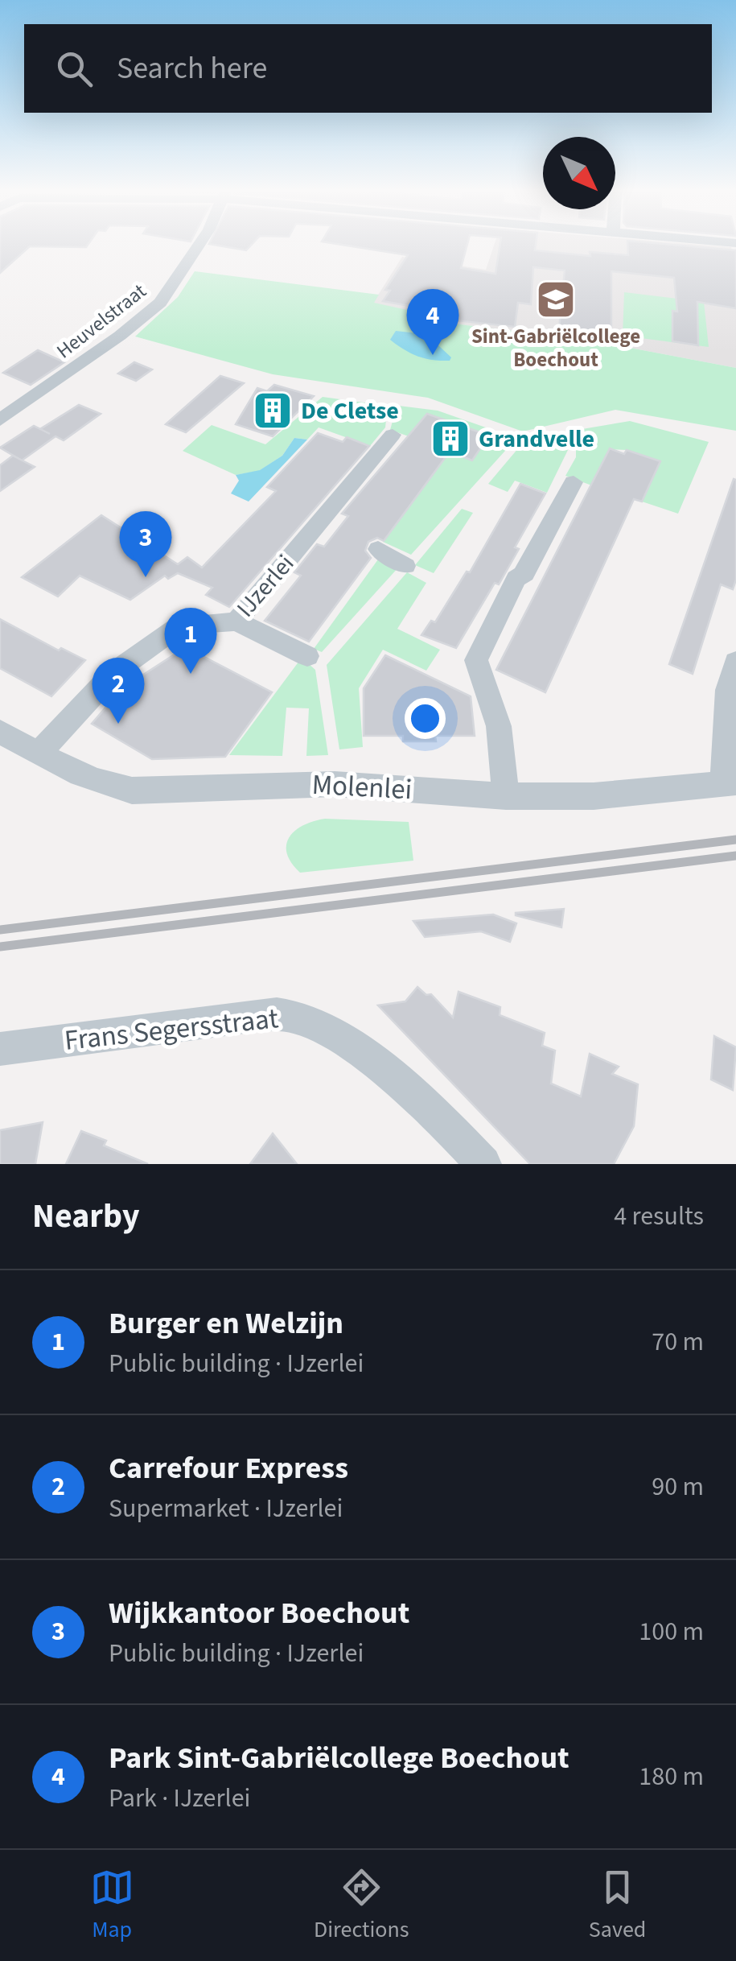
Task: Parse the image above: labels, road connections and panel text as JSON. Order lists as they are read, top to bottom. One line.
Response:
{"streets":{"street":["Heuvelstraat","IJzerlei","Molenlei","Frans Segersstraat"]},"crossings":[["IJzerlei","Molenlei"]],"places":{"school or university":["Sint-Gabriëlcollege Boechout"],"building":["De Cletse","Grandvelle"]},"north":"bottom right","page":{"search":"Search here","pins":["4","3","1","2"],"heading":["Nearby","4 results"],"list":[{"mark":"1","name":"Burger en Welzijn","note":"Public building · IJzerlei","value":"70 m"},{"mark":"2","name":"Carrefour Express","note":"Supermarket · IJzerlei","value":"90 m"},{"mark":"3","name":"Wijkkantoor Boechout","note":"Public building · IJzerlei","value":"100 m"},{"mark":"4","name":"Park Sint-Gabriëlcollege Boechout","note":"Park · IJzerlei","value":"180 m"}],"nav":["Map","Directions","Saved"]}}
